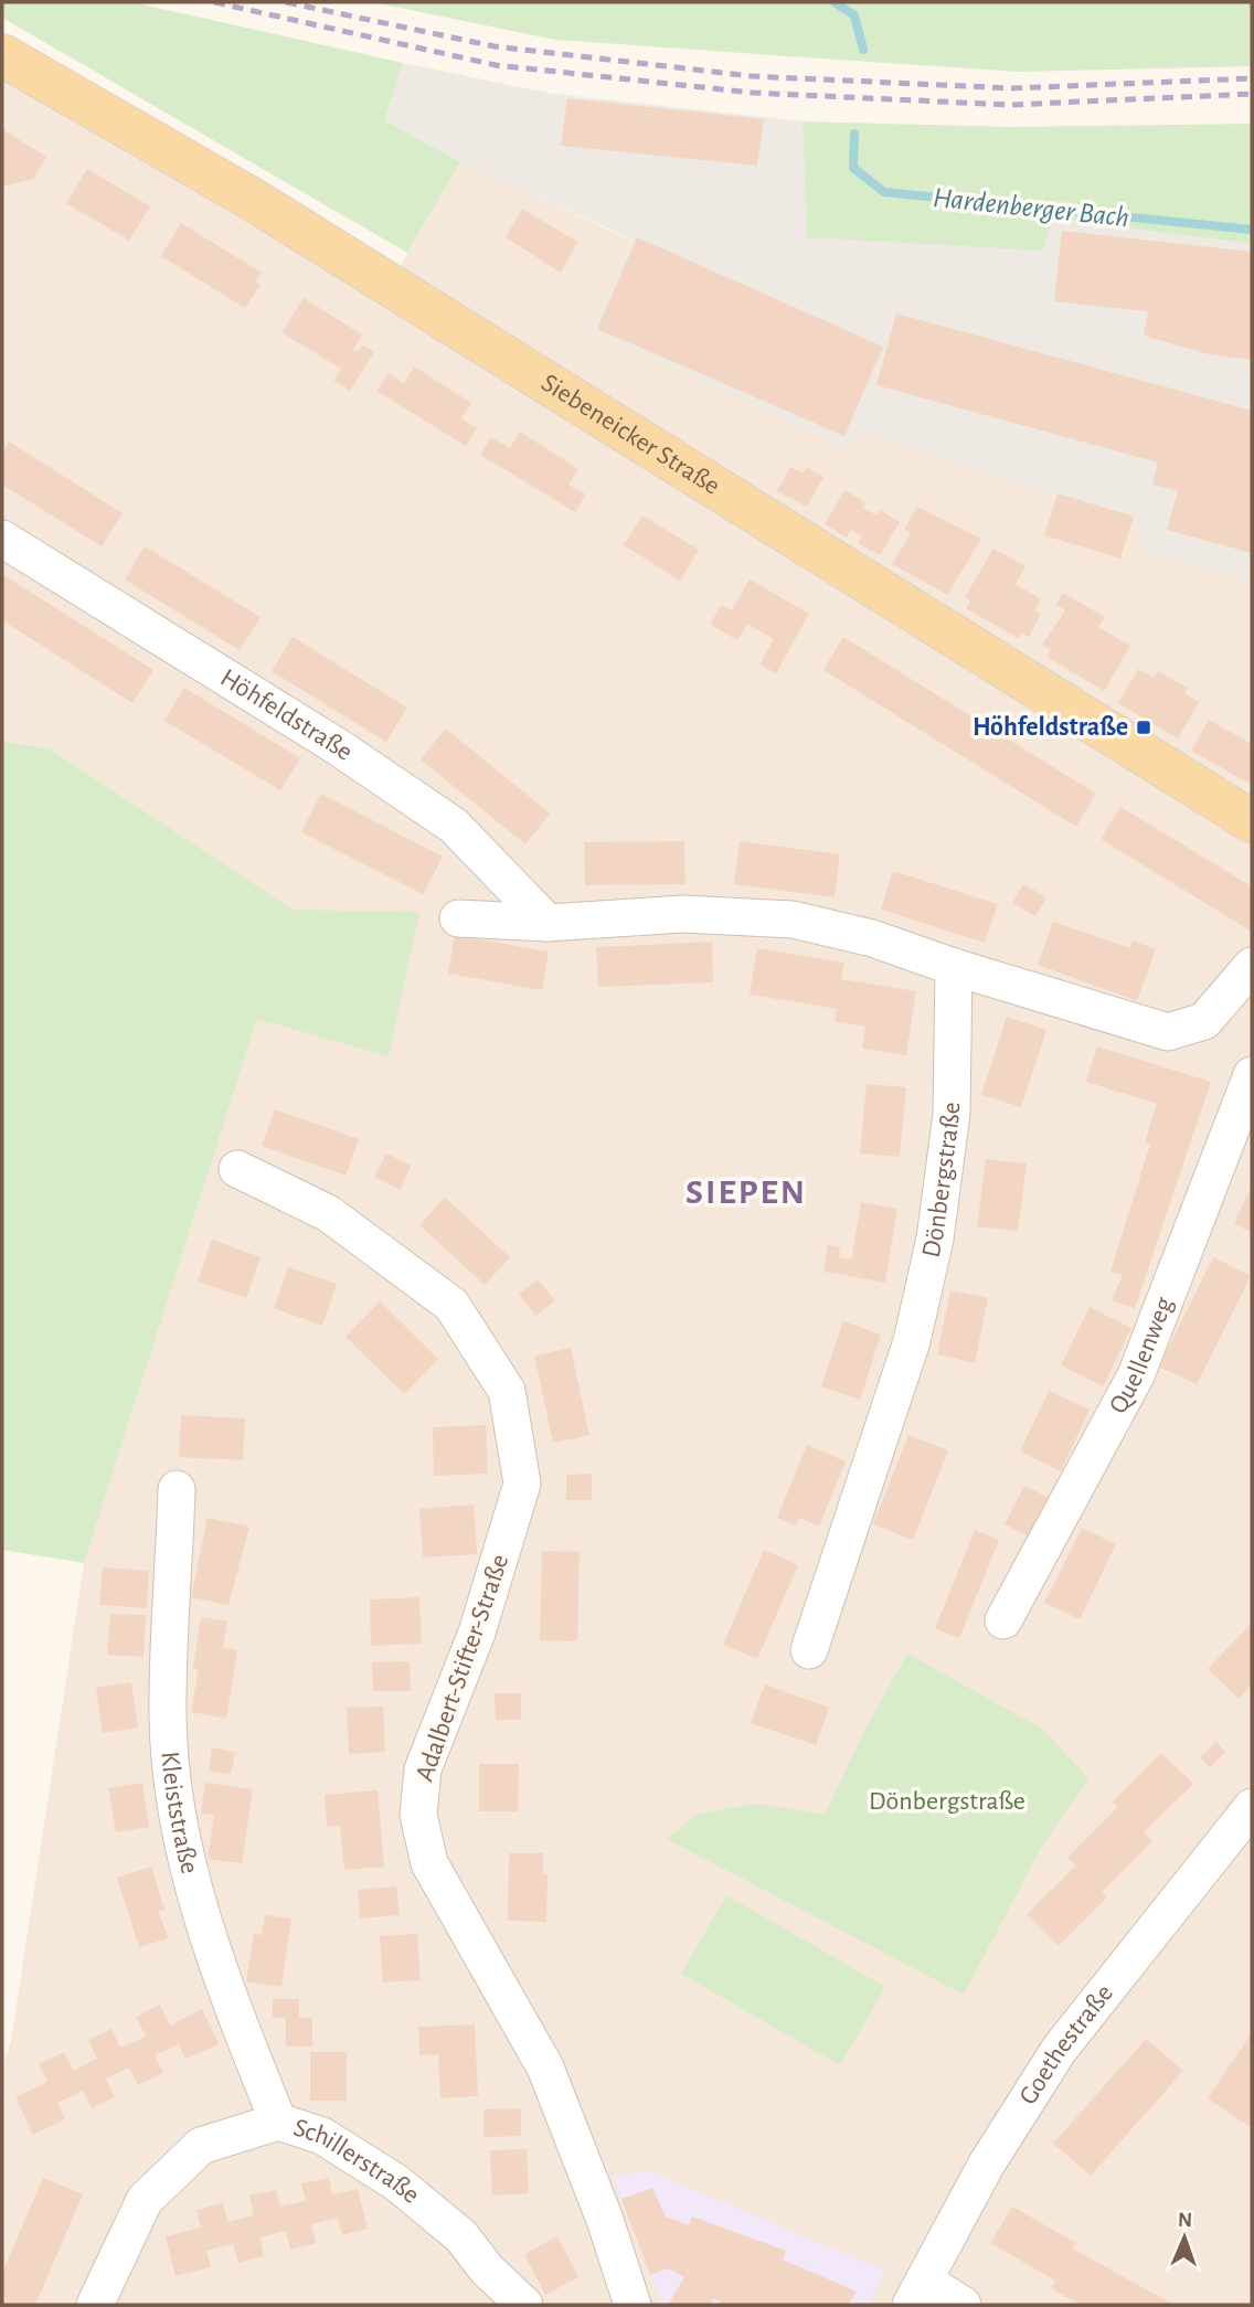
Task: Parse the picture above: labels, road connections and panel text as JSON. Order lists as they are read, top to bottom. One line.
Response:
{"streets":{"main road":["Siebeneicker Straße"],"street":["Höhfeldstraße","Dönbergstraße","Quellenweg","Adalbert-Stifter-Straße","Kleiststraße","Goethestraße","Schillerstraße"]},"crossings":[["Kleiststraße","Schillerstraße"]],"districts":["SIEPEN"],"water":["Hardenberger Bach"],"parks":["Dönbergstraße"],"places":{"transit":["Höhfeldstraße"]},"north":"top"}
